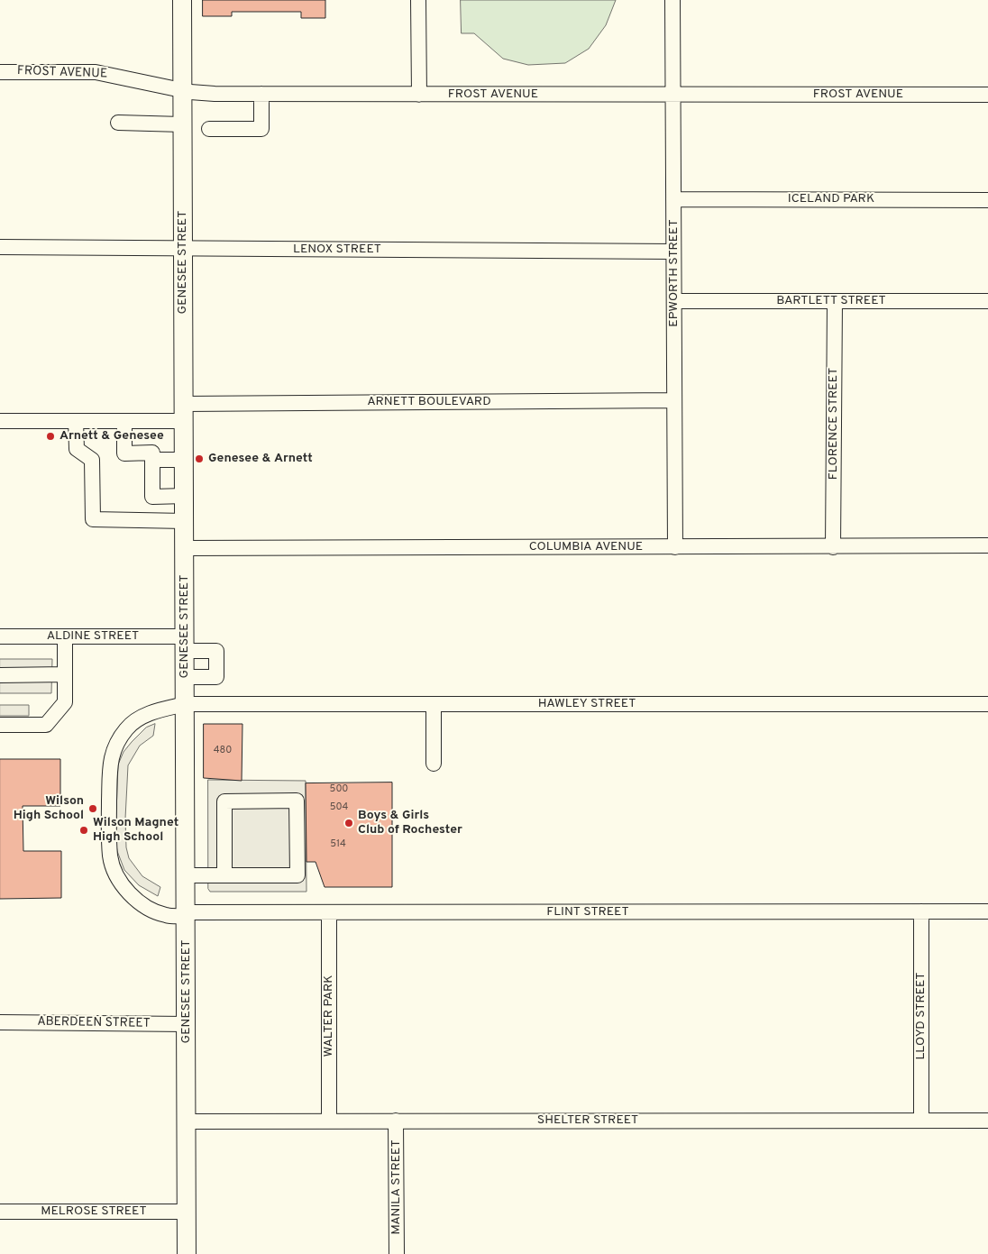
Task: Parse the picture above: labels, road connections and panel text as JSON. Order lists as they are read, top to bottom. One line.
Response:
{"streets":{"main road":["GENESEE STREET"],"street":["FROST AVENUE","ICELAND PARK","LENOX STREET","EPWORTH STREET","BARTLETT STREET","ARNETT BOULEVARD","FLORENCE STREET","COLUMBIA AVENUE","ALDINE STREET","HAWLEY STREET","FLINT STREET","WALTER PARK","LLOYD STREET","ABERDEEN STREET","SHELTER STREET","MANILA STREET","MELROSE STREET"]},"crossings":[["FROST AVENUE","GENESEE STREET"],["FROST AVENUE","EPWORTH STREET"],["ICELAND PARK","EPWORTH STREET"],["LENOX STREET","GENESEE STREET"],["LENOX STREET","EPWORTH STREET"],["GENESEE STREET","ARNETT BOULEVARD"],["GENESEE STREET","COLUMBIA AVENUE"],["GENESEE STREET","ALDINE STREET"],["GENESEE STREET","HAWLEY STREET"],["GENESEE STREET","FLINT STREET"],["GENESEE STREET","ABERDEEN STREET"],["GENESEE STREET","SHELTER STREET"],["GENESEE STREET","MELROSE STREET"],["EPWORTH STREET","BARTLETT STREET"],["EPWORTH STREET","ARNETT BOULEVARD"],["EPWORTH STREET","COLUMBIA AVENUE"],["BARTLETT STREET","FLORENCE STREET"],["FLORENCE STREET","COLUMBIA AVENUE"],["HAWLEY STREET","FLINT STREET"],["FLINT STREET","WALTER PARK"],["FLINT STREET","LLOYD STREET"],["WALTER PARK","SHELTER STREET"],["LLOYD STREET","SHELTER STREET"],["SHELTER STREET","MANILA STREET"]],"places":["Arnett & Genesee","Genesee & Arnett","Wilson High School","Boys & Girls Club of Rochester","Wilson Magnet High School"],"house_numbers":["480","500","504","514"]}
